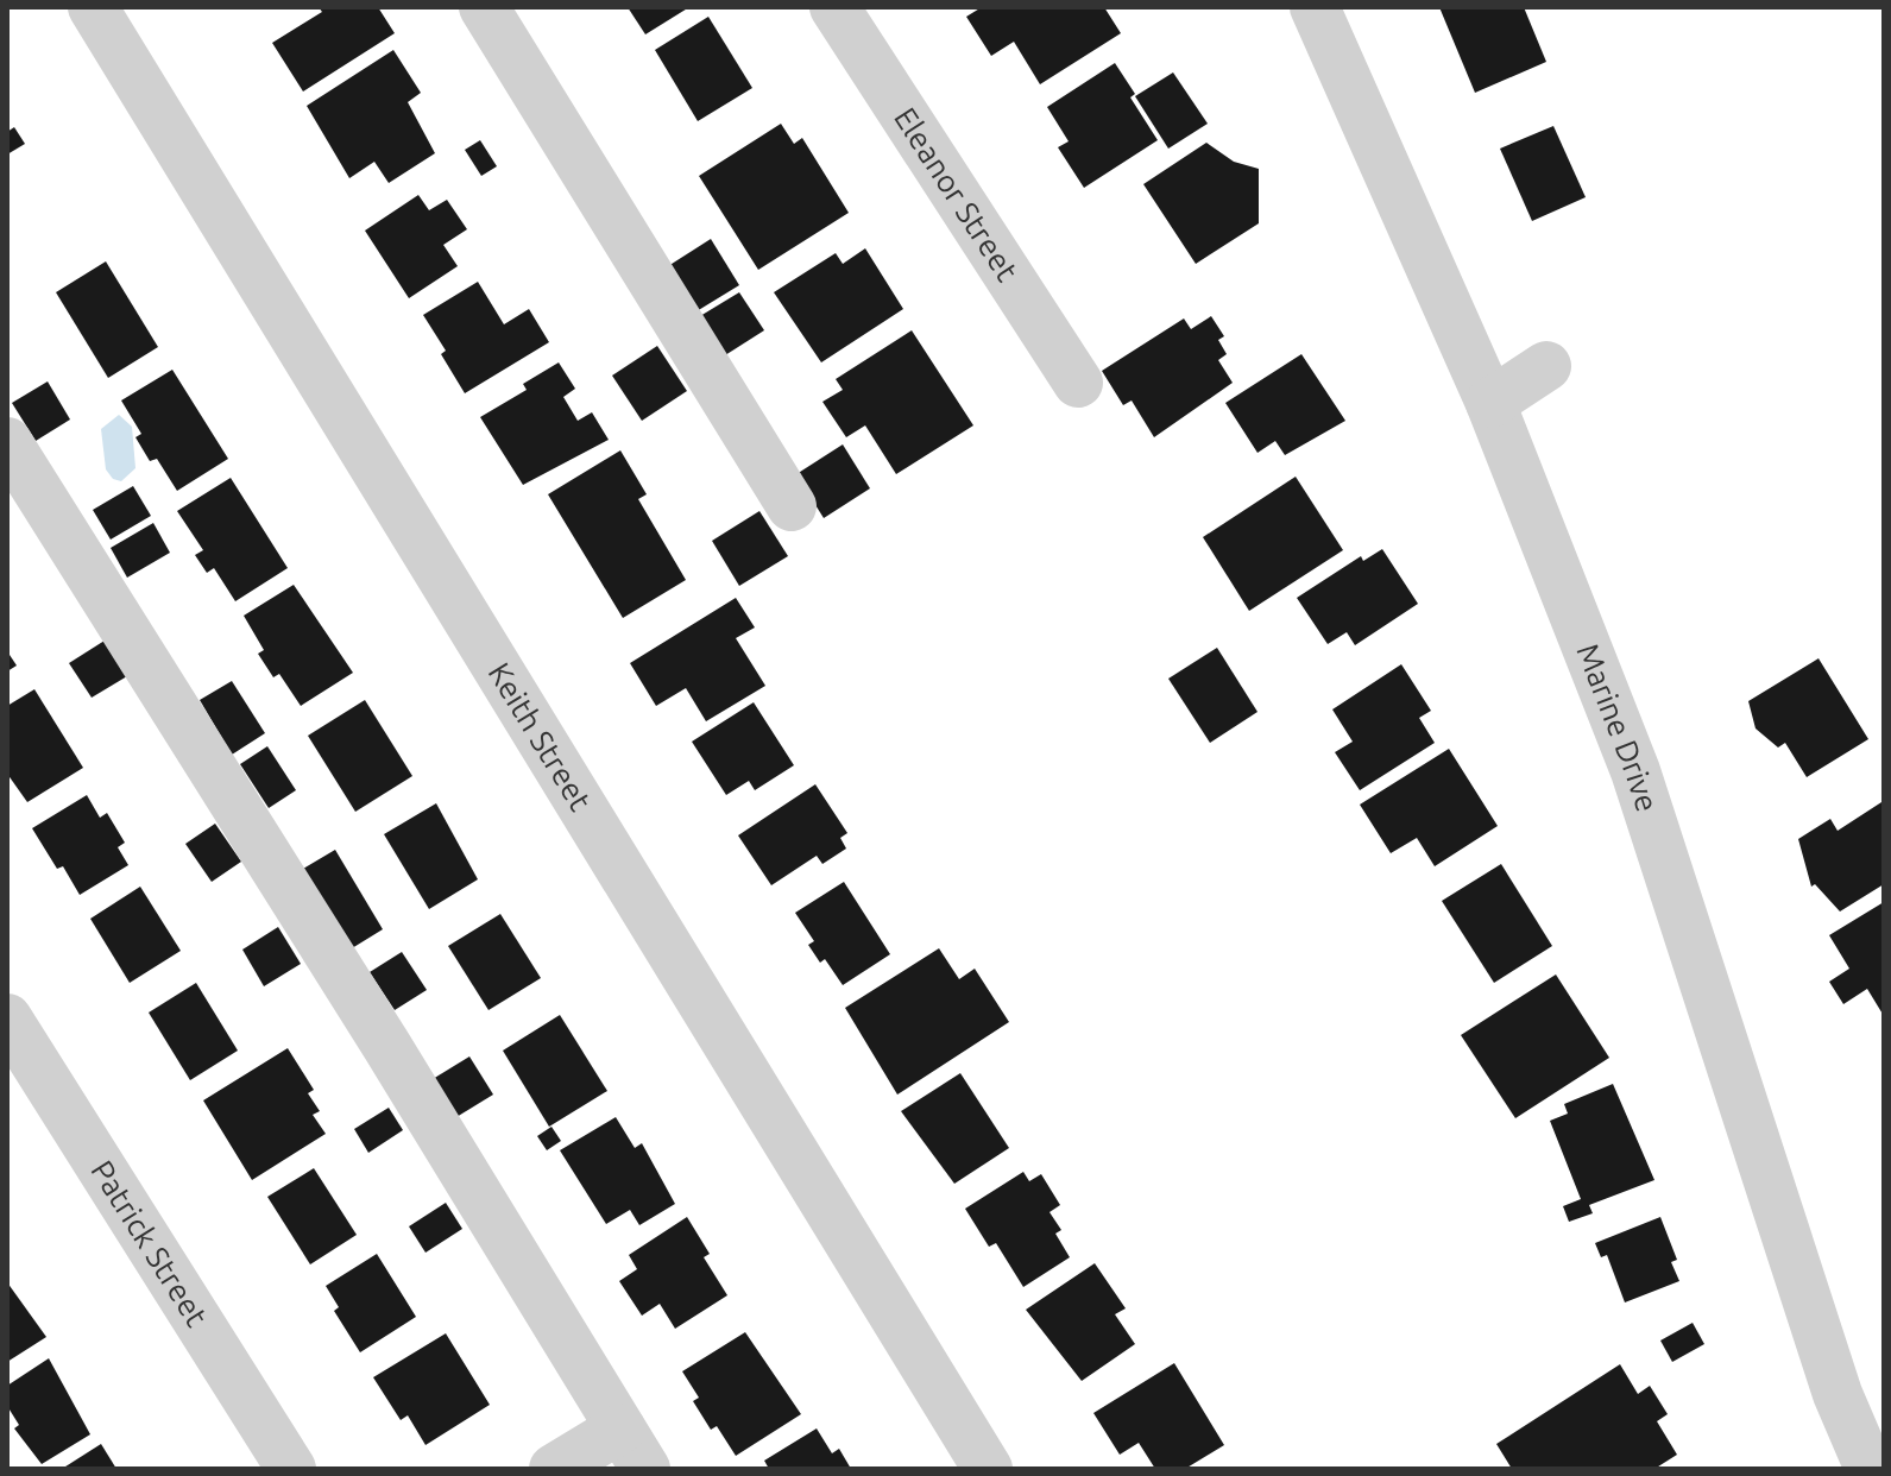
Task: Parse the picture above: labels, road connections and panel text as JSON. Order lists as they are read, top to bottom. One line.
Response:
{"streets":{"street":["Eleanor Street","Marine Drive","Keith Street","Patrick Street"]}}
